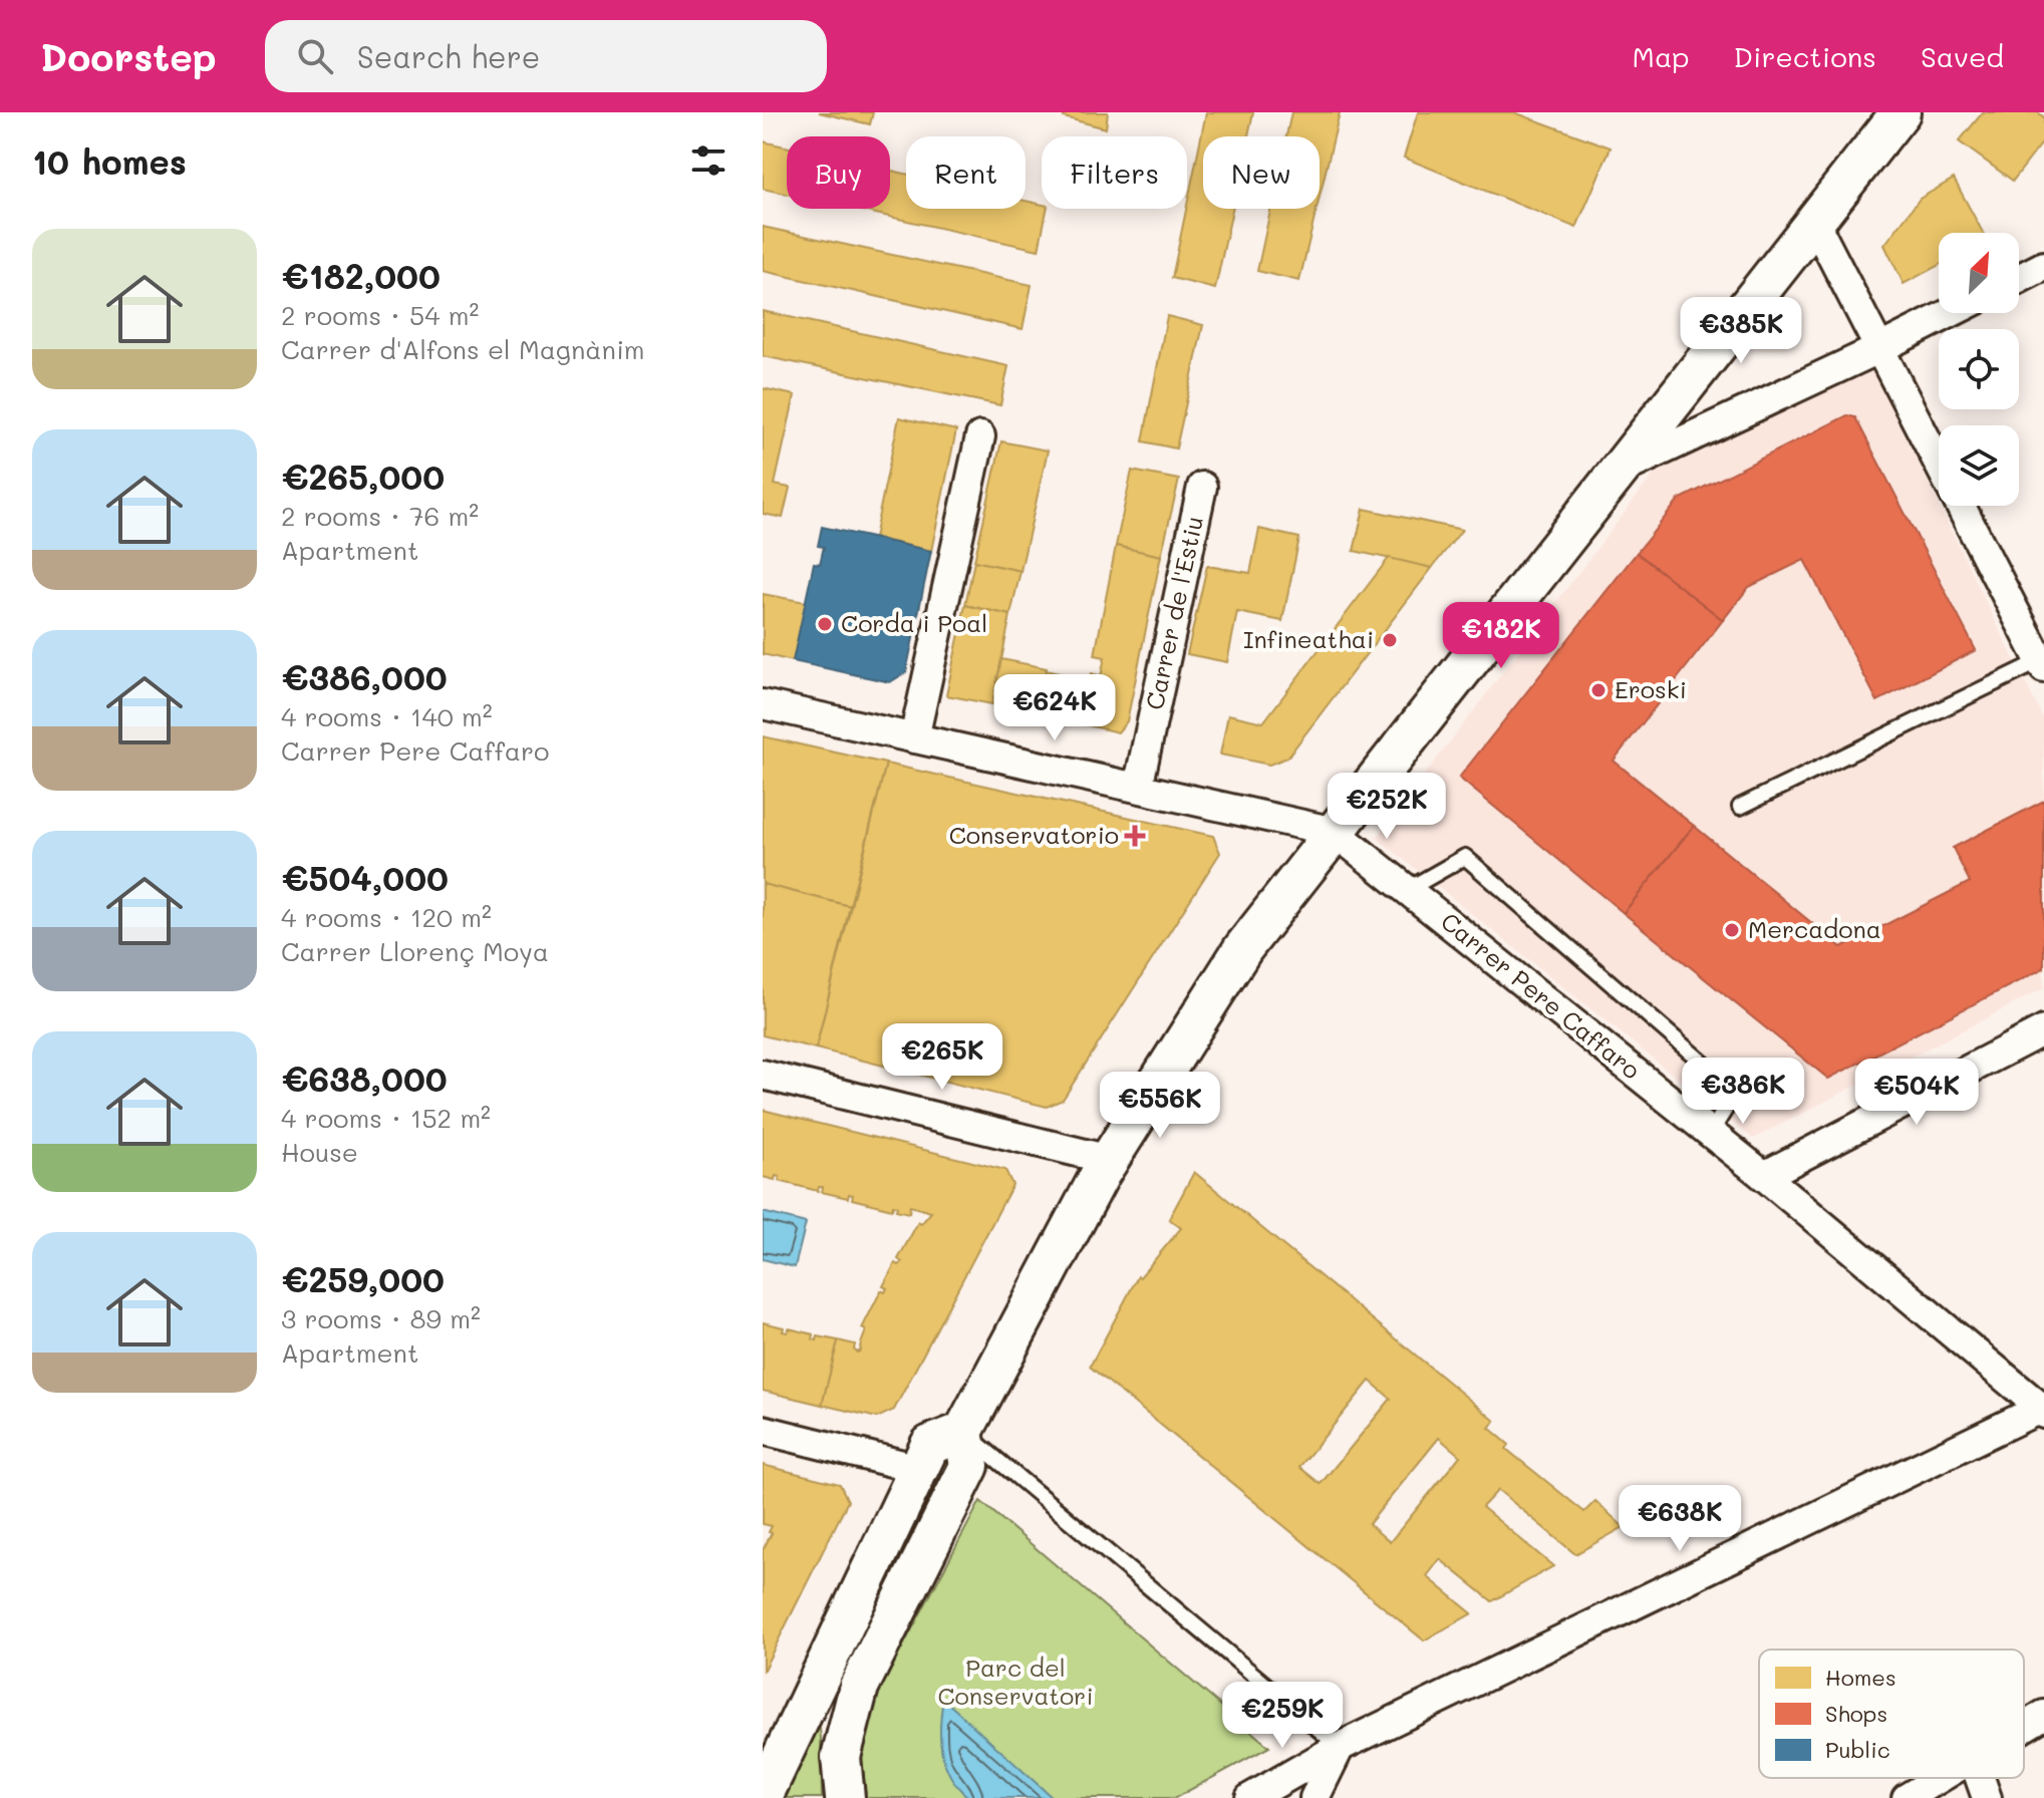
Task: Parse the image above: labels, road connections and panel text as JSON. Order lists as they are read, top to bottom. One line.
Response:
{"streets":{"street":["Carrer de l'Estiu","Carrer Pere Caffaro"]},"parks":["Parc del Conservatori"],"places":{"other":["Corda i Poal","Infineathai","Eroski","Mercadona"],"health":["Conservatorio"]},"legend":["Homes","Shops","Public"],"north":"top right","page":{"header":"Doorstep","search":"Search here","nav":["Map","Directions","Saved"],"heading":"10 homes","chip":["Buy","Rent","Filters","New"],"list":[{"name":"€182,000","note":"2 rooms · 54 m² · Carrer d'Alfons el Magnànim"},{"name":"€265,000","note":"2 rooms · 76 m² · Apartment"},{"name":"€386,000","note":"4 rooms · 140 m² · Carrer Pere Caffaro"},{"name":"€504,000","note":"4 rooms · 120 m² · Carrer Llorenç Moya"},{"name":"€638,000","note":"4 rooms · 152 m² · House"},{"name":"€259,000","note":"3 rooms · 89 m² · Apartment"}],"price":["€385K","€182K","€624K","€252K","€265K","€386K","€504K","€556K","€638K","€259K"]}}
